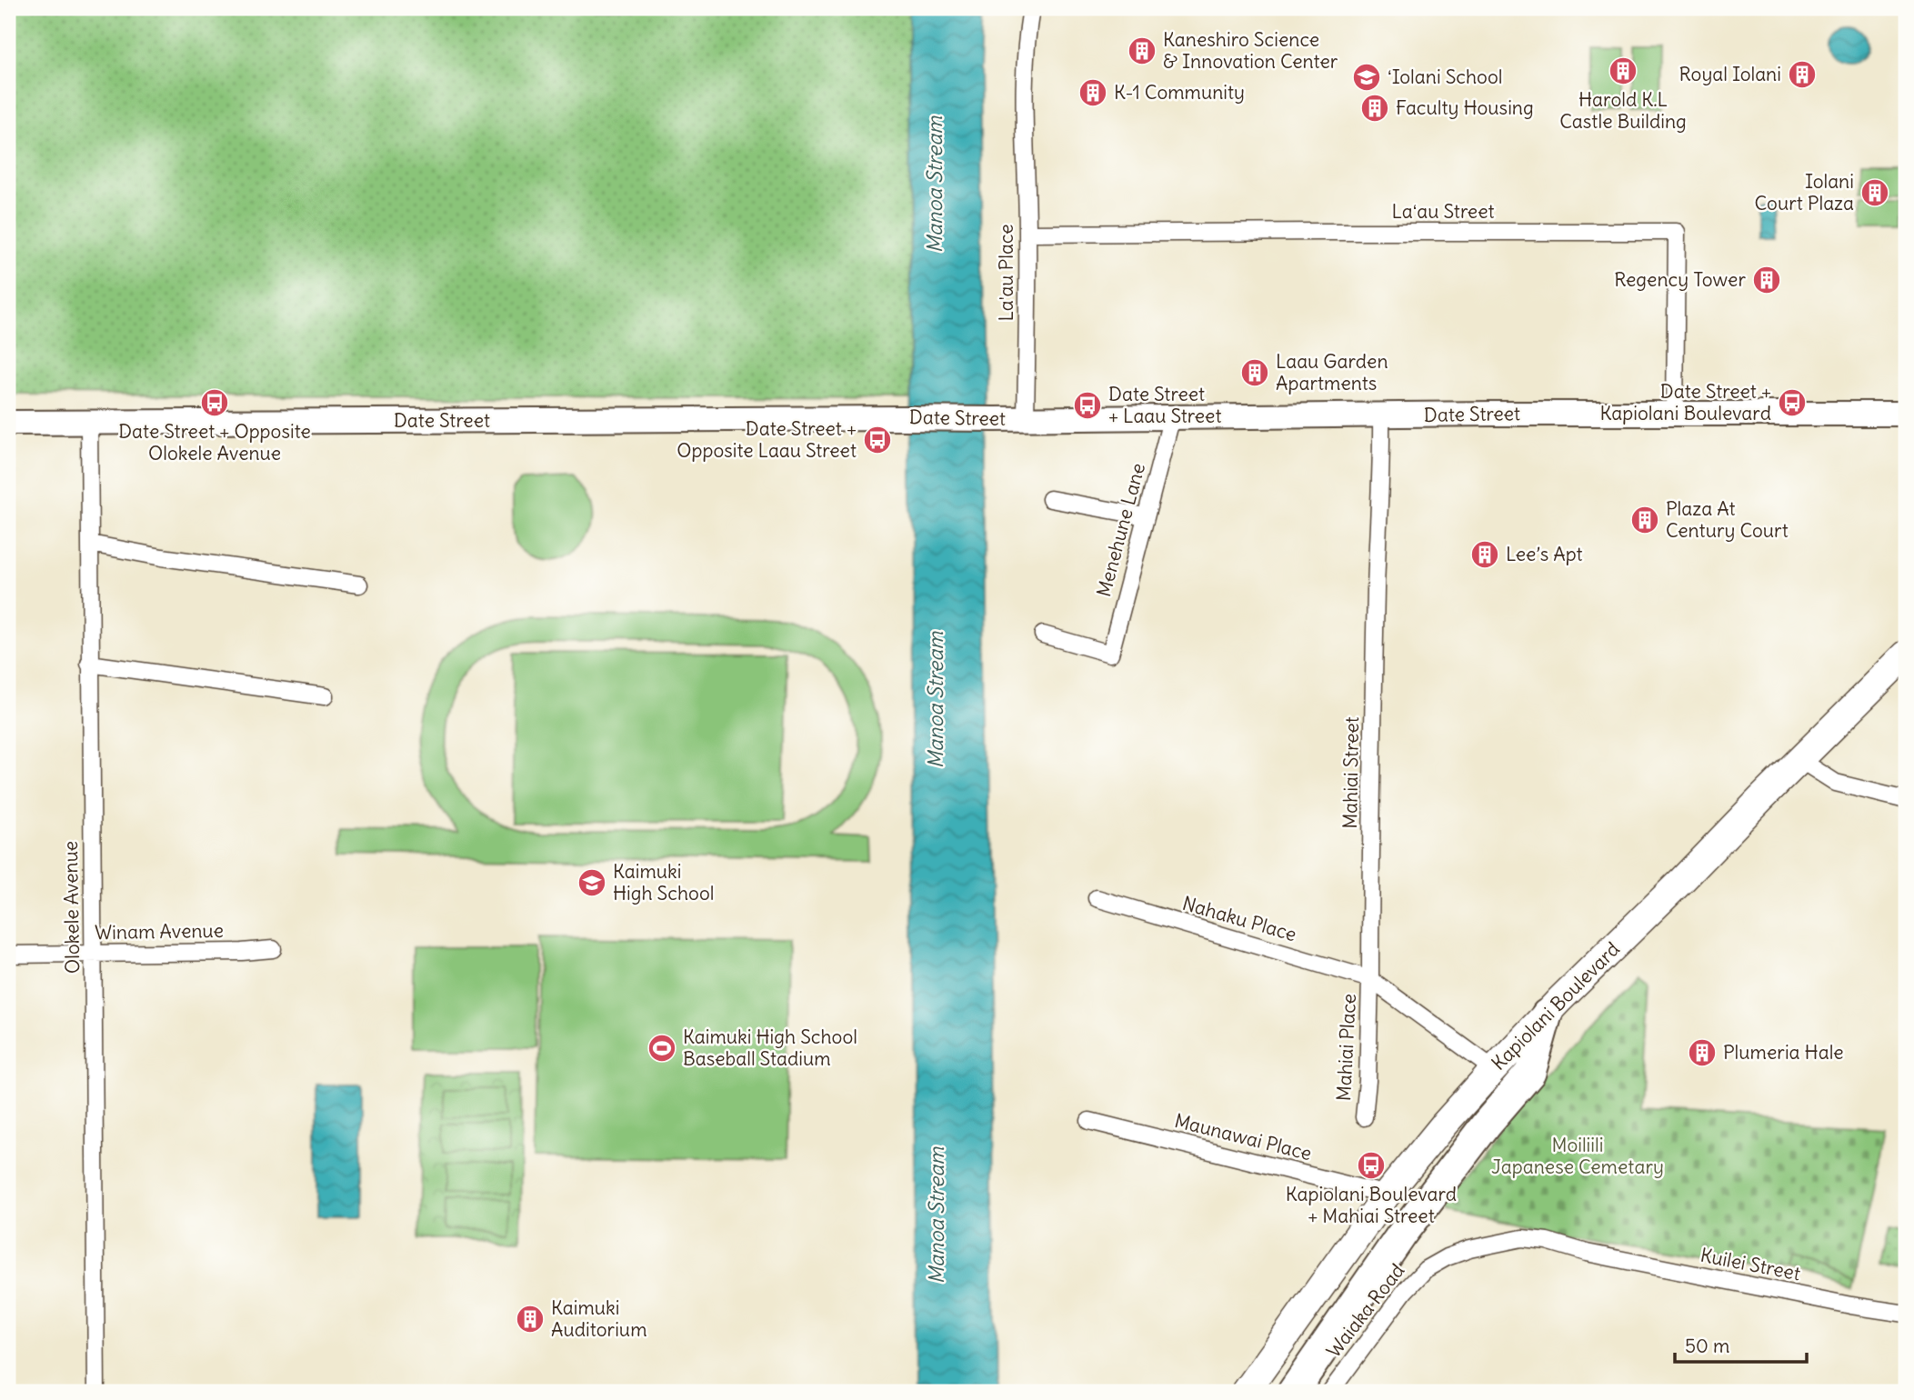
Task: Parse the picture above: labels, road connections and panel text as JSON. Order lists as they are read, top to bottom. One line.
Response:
{"streets":{"main road":["Kapiolani Boulevard"],"street":["Laʻau Street","La'au Place","Date Street","Menehune Lane","Mahiai Street","Olokele Avenue","Nahaku Place","Winam Avenue","Mahiai Place","Maunawai Place","Kuilei Street","Waiaka Road"]},"crossings":[["Laʻau Street","La'au Place"],["Laʻau Street","Date Street"],["La'au Place","Date Street"],["Date Street","Menehune Lane"],["Date Street","Mahiai Street"],["Date Street","Olokele Avenue"],["Mahiai Street","Nahaku Place"],["Mahiai Street","Mahiai Place"],["Olokele Avenue","Winam Avenue"],["Nahaku Place","Mahiai Place"],["Kapiolani Boulevard","Maunawai Place"],["Kuilei Street","Waiaka Road"]],"water":["Manoa Stream"],"parks":["Moiliili Japanese Cemetary"],"places":{"building":["Kaneshiro Science & Innovation Center","Harold K.L Castle Building","Royal Iolani","K-1 Community","Faculty Housing","Iolani Court Plaza","Regency Tower","Laau Garden Apartments","Plaza At Century Court","Lee’s Apt","Plumeria Hale","Kaimuki Auditorium"],"school or university":["ʻIolani School","Kaimuki High School"],"bus stop":["Date Street + Opposite Olokele Avenue","Date Street + Kapiolani Boulevard","Date Street + Laau Street","Date Street + Opposite Laau Street","Kapiolani Boulevard + Mahiai Street"],"sports":["Kaimuki High School Baseball Stadium"]},"scale_bar":"50 m"}
